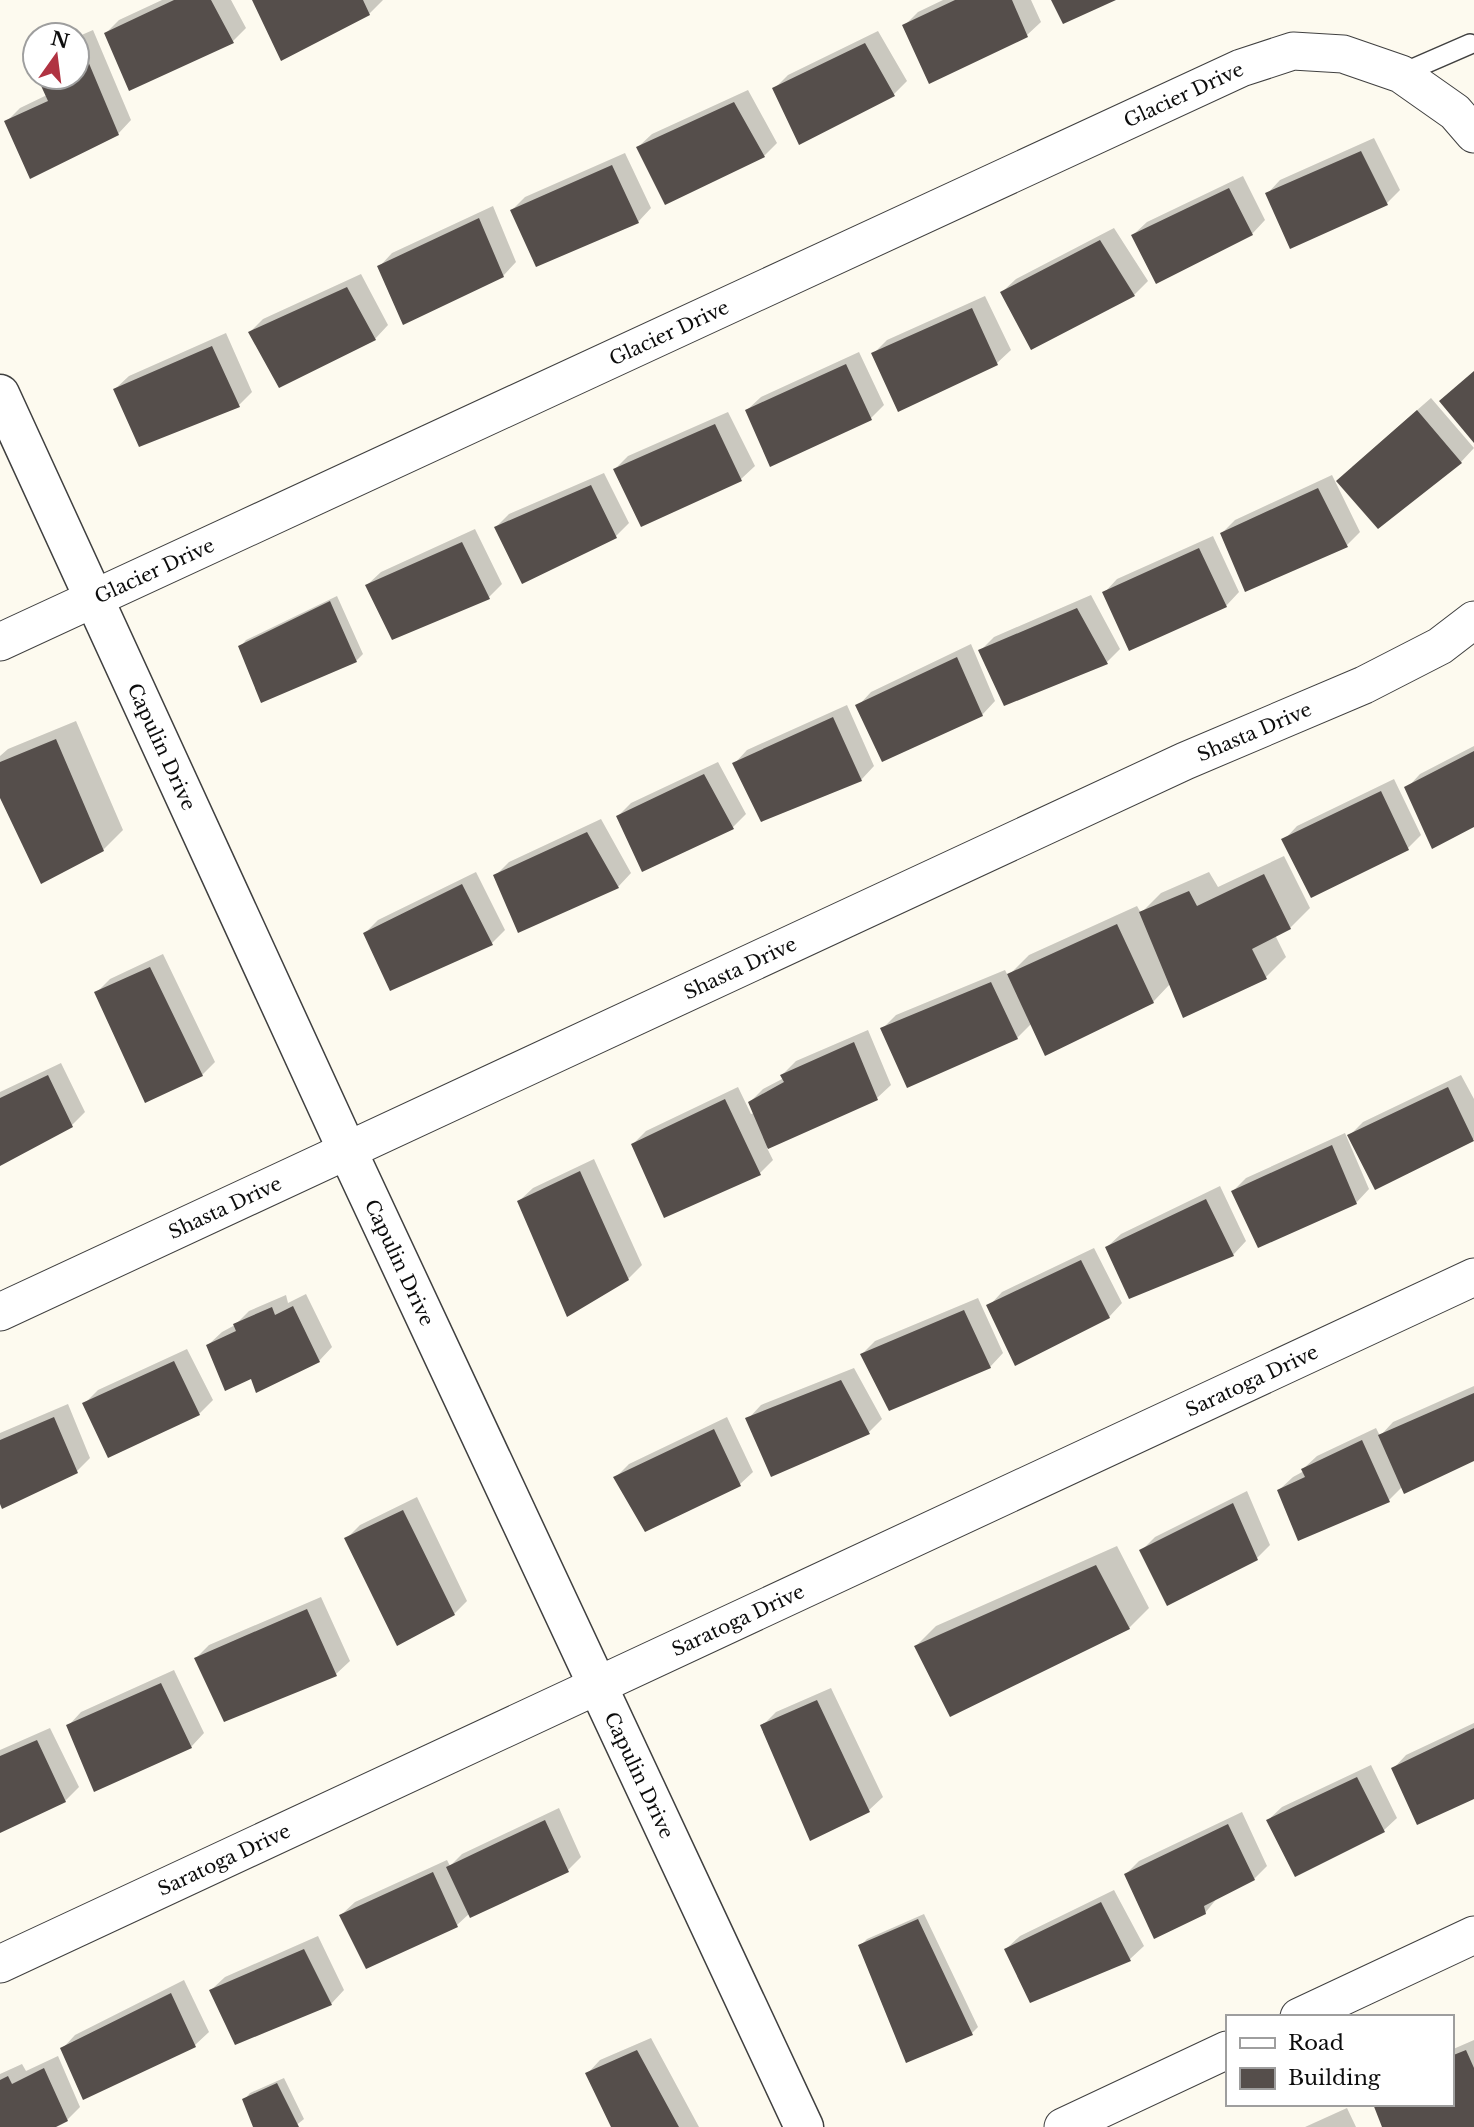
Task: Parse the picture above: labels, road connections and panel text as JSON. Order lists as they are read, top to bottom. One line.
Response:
{"streets":{"street":["Glacier Drive","Shasta Drive","Capulin Drive","Saratoga Drive"]},"crossings":[["Glacier Drive","Capulin Drive"],["Shasta Drive","Capulin Drive"],["Capulin Drive","Saratoga Drive"]],"legend":["Road","Building"],"north":"top"}
